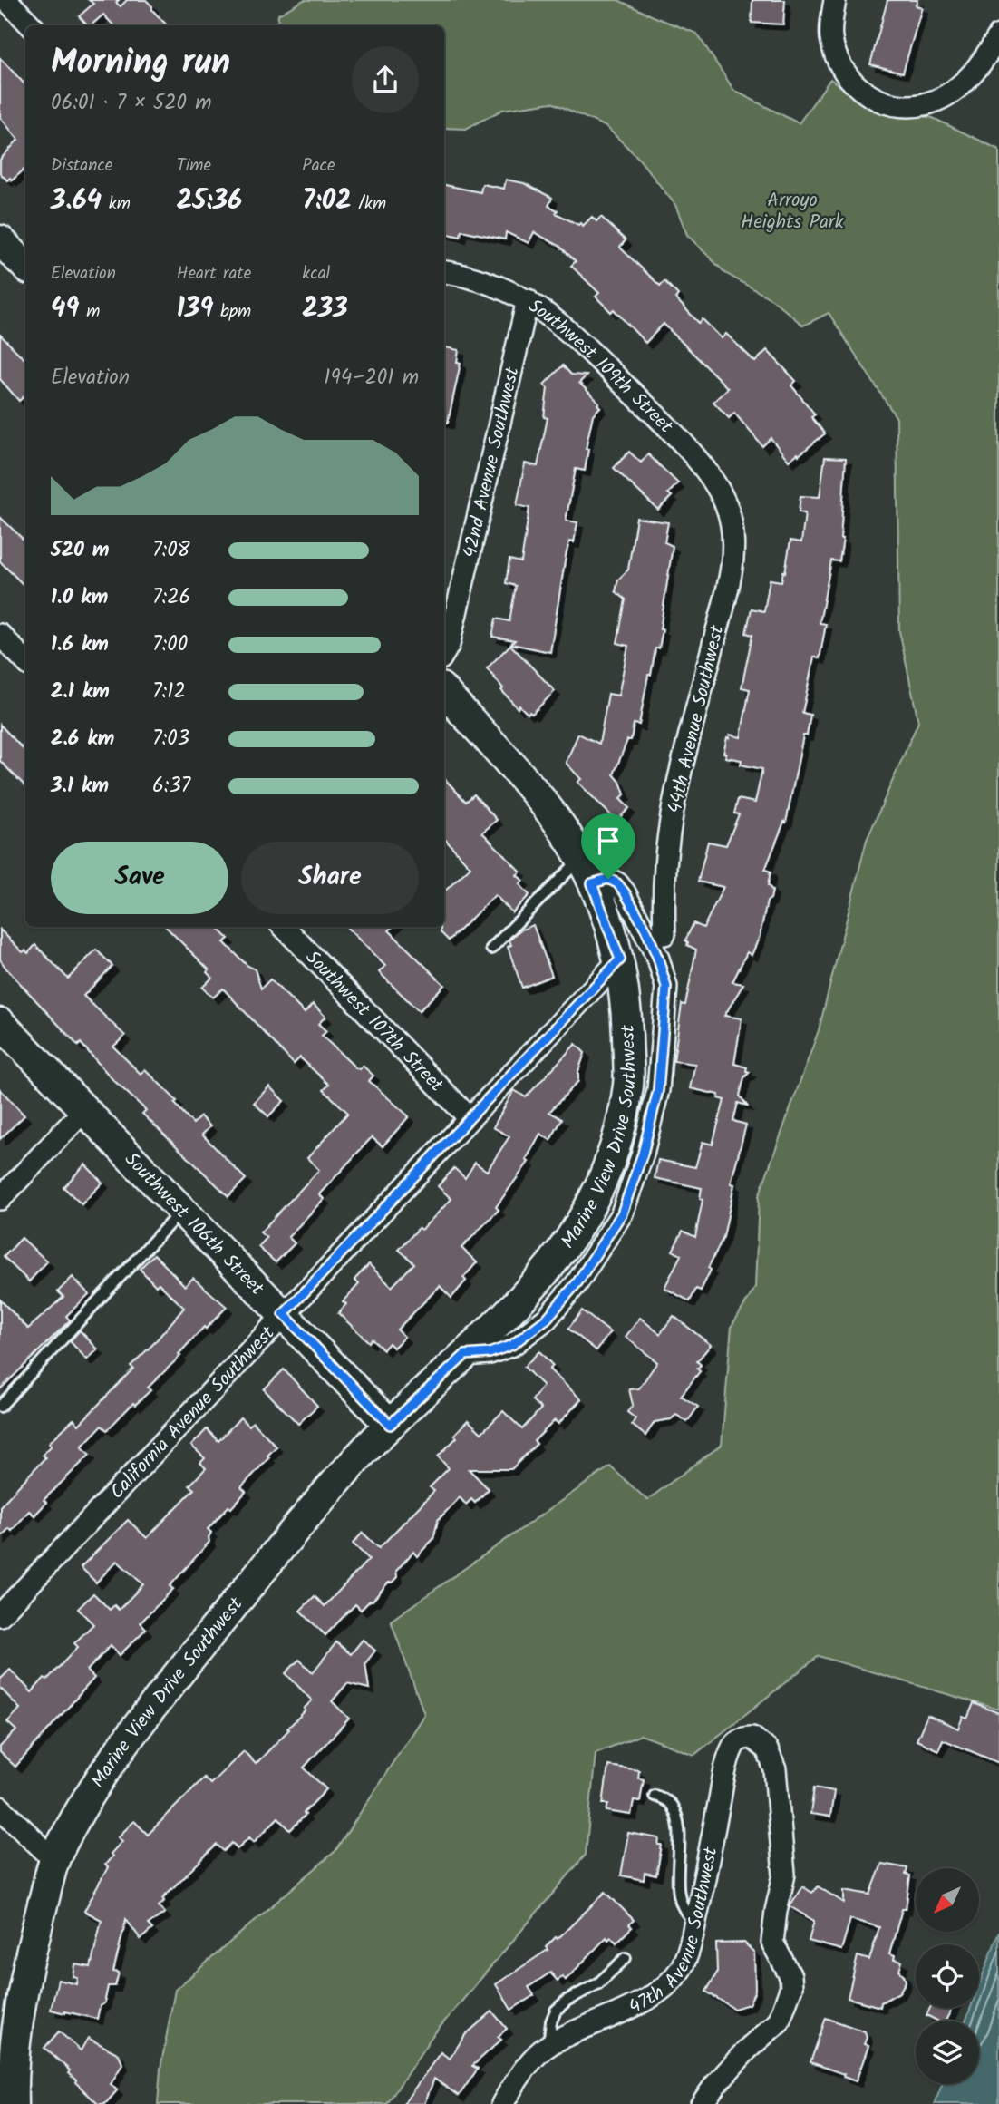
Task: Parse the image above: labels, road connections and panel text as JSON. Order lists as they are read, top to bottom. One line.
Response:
{"streets":{"street":["Southwest 109th Street","42nd Avenue Southwest","44th Avenue Southwest","Southwest 107th Street","Marine View Drive Southwest","Southwest 106th Street","California Avenue Southwest","47th Avenue Southwest"]},"crossings":[["Southwest 109th Street","42nd Avenue Southwest"],["Southwest 109th Street","44th Avenue Southwest"],["Southwest 107th Street","California Avenue Southwest"],["Marine View Drive Southwest","Southwest 106th Street"],["Marine View Drive Southwest","California Avenue Southwest"],["Southwest 106th Street","California Avenue Southwest"]],"parks":["Arroyo Heights Park"],"north":"bottom left","page":{"heading":["Morning run","06:01 · 7 × 520 m"],"stats":[["Distance","3.64 km"],["Time","25:36"],["Pace","7:02 /km"],["Elevation","49 m"],["Heart rate","139 bpm"],["kcal","233"]],"chart":["Elevation","194–201 m"],"list":[{"name":"520 m","note":"7:08"},{"name":"1.0 km","note":"7:26"},{"name":"1.6 km","note":"7:00"},{"name":"2.1 km","note":"7:12"},{"name":"2.6 km","note":"7:03"},{"name":"3.1 km","note":"6:37"}],"buttons":["Save","Share"]}}
